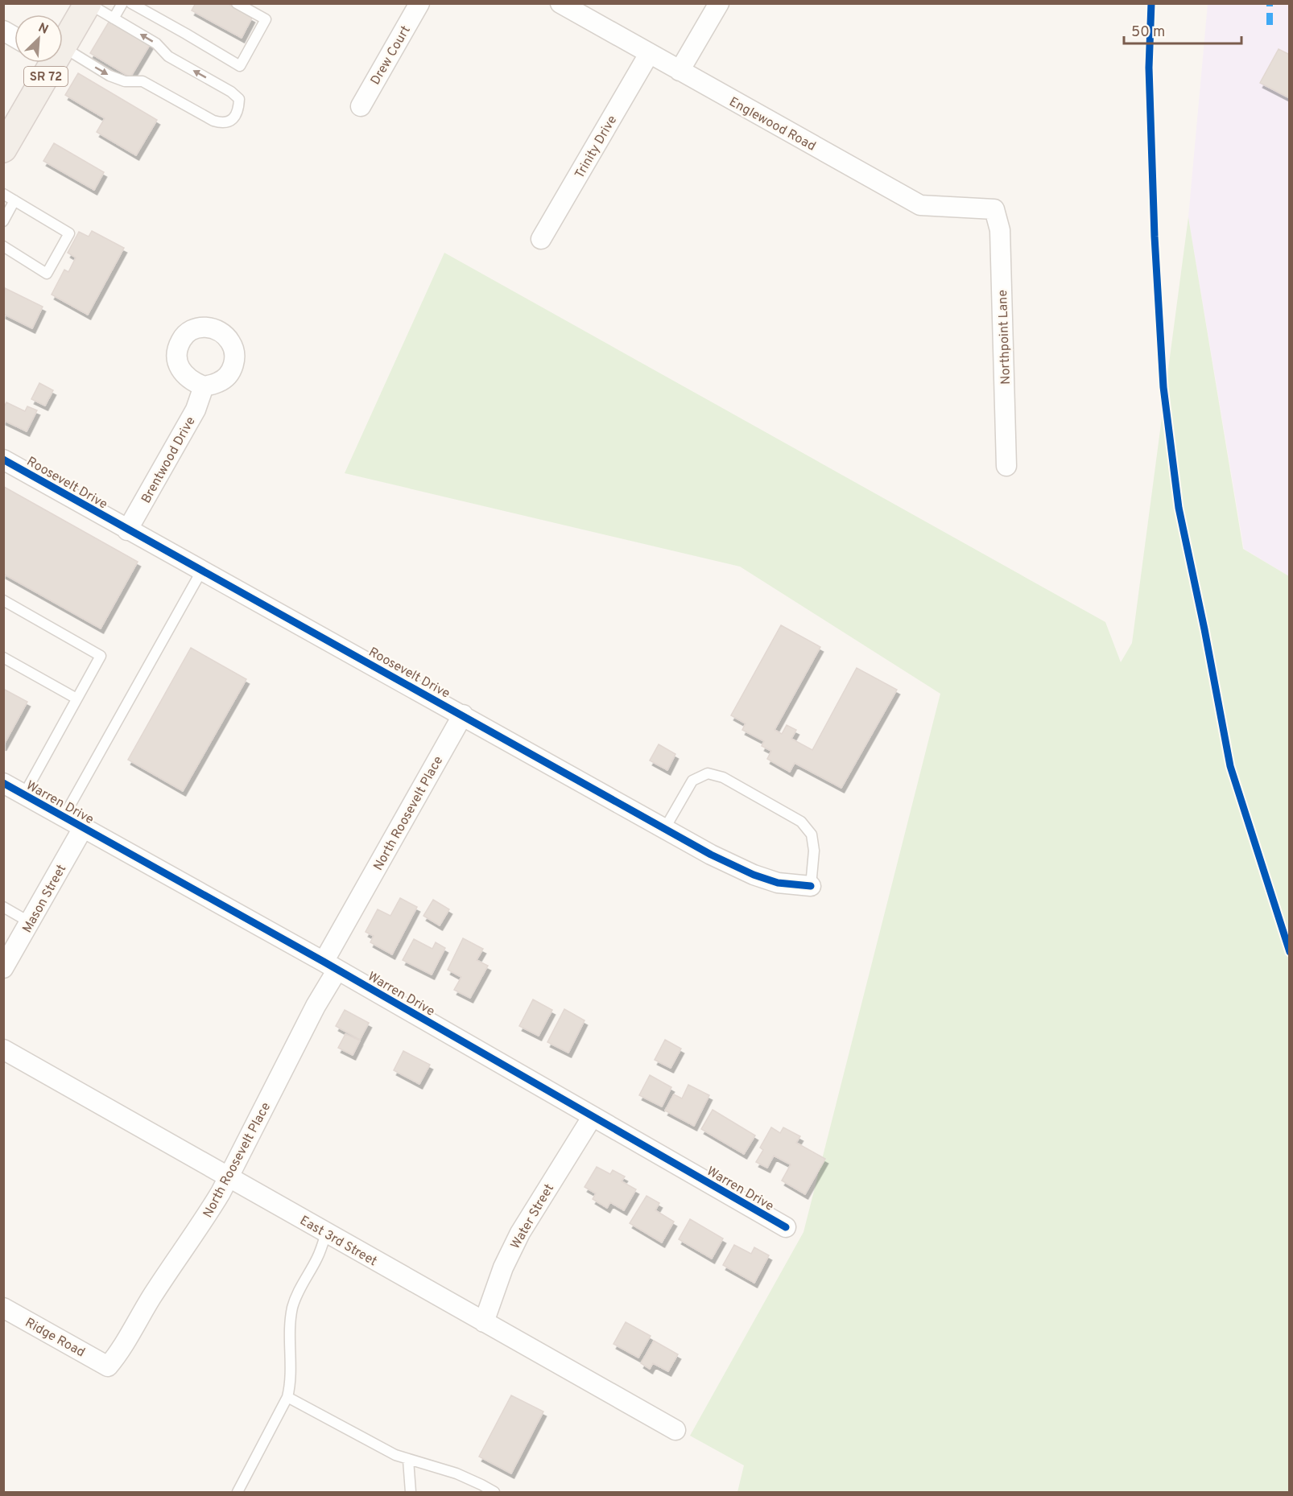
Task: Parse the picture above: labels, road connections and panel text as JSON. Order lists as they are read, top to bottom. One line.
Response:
{"streets":{"main road":["SR 72"],"street":["Drew Court","Englewood Road","Trinity Drive","Northpoint Lane","Brentwood Drive","Roosevelt Drive","Warren Drive","North Roosevelt Place","Mason Street","Water Street","East 3rd Street","Ridge Road"]},"crossings":[["Englewood Road","Trinity Drive"],["Englewood Road","Northpoint Lane"],["Brentwood Drive","Roosevelt Drive"],["Roosevelt Drive","North Roosevelt Place"],["Warren Drive","North Roosevelt Place"],["Warren Drive","Mason Street"],["Warren Drive","Water Street"],["North Roosevelt Place","East 3rd Street"],["North Roosevelt Place","Ridge Road"],["Water Street","East 3rd Street"]],"scale_bar":"50 m","north":"top right"}
